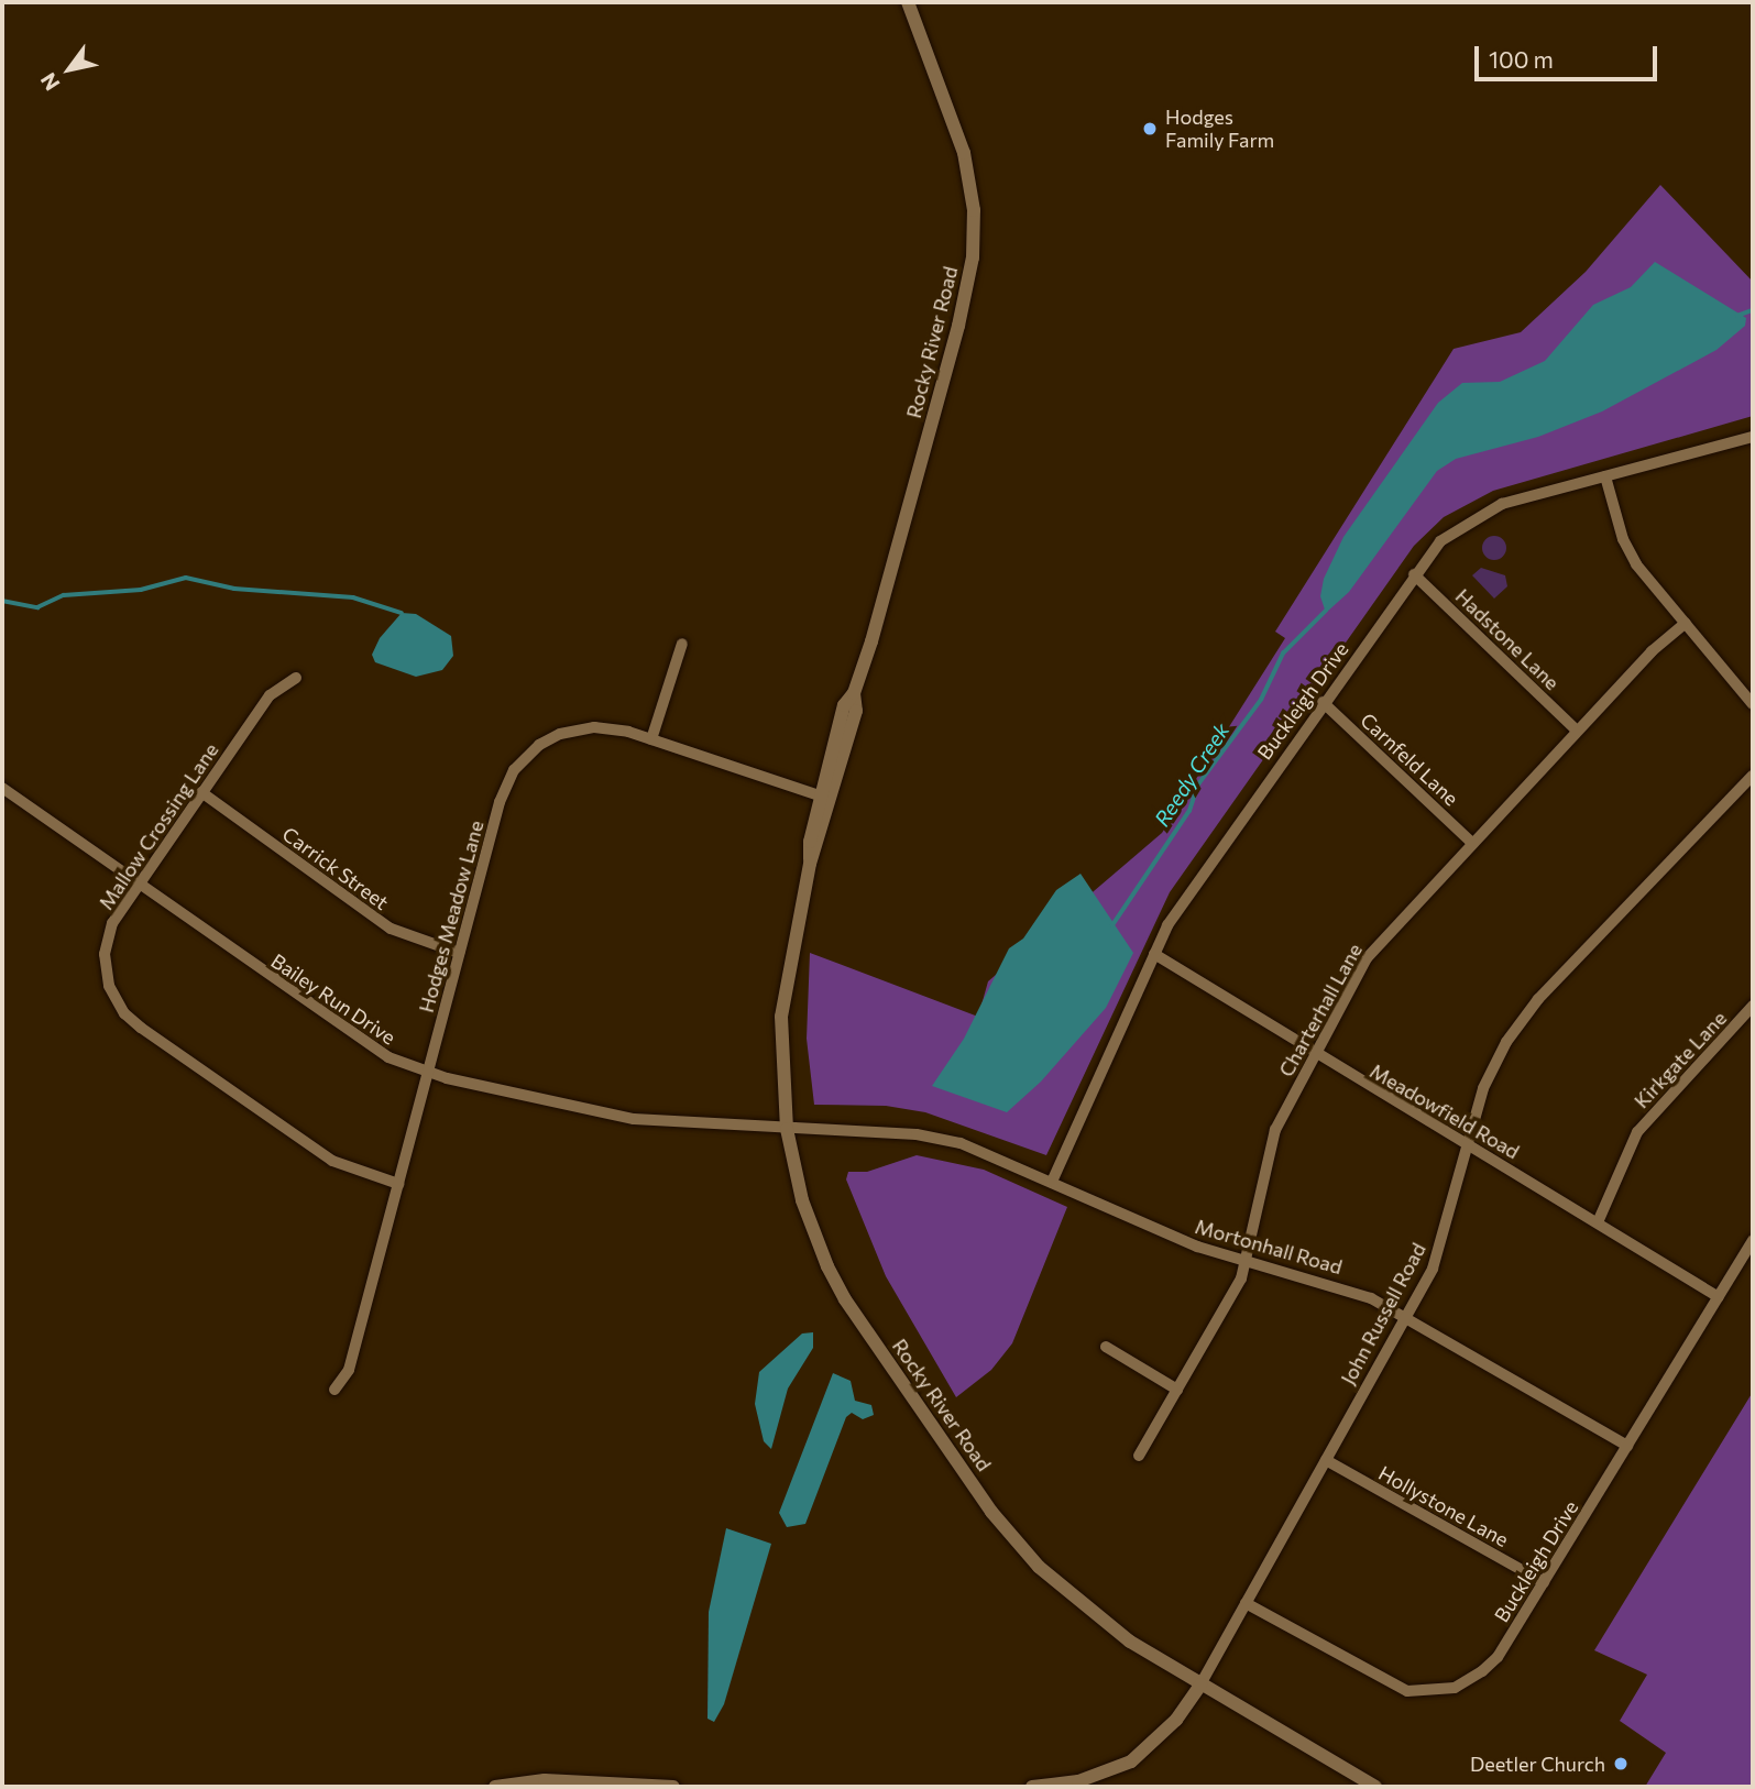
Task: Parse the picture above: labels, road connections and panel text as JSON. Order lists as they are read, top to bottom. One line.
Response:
{"streets":{"street":["Rocky River Road","Hadstone Lane","Buckleigh Drive","Carnfeld Lane","Mallow Crossing Lane","Carrick Street","Hodges Meadow Lane","Bailey Run Drive","Charterhall Lane","Kirkgate Lane","Meadowfield Road","Mortonhall Road","John Russell Road","Hollystone Lane"]},"crossings":[["Rocky River Road","Hodges Meadow Lane"],["Rocky River Road","Bailey Run Drive"],["Rocky River Road","Mortonhall Road"],["Rocky River Road","John Russell Road"],["Hadstone Lane","Buckleigh Drive"],["Hadstone Lane","Charterhall Lane"],["Buckleigh Drive","Carnfeld Lane"],["Buckleigh Drive","Meadowfield Road"],["Buckleigh Drive","Mortonhall Road"],["Buckleigh Drive","John Russell Road"],["Buckleigh Drive","Hollystone Lane"],["Carnfeld Lane","Charterhall Lane"],["Mallow Crossing Lane","Carrick Street"],["Mallow Crossing Lane","Hodges Meadow Lane"],["Mallow Crossing Lane","Bailey Run Drive"],["Carrick Street","Hodges Meadow Lane"],["Hodges Meadow Lane","Bailey Run Drive"],["Bailey Run Drive","Mortonhall Road"],["Charterhall Lane","Meadowfield Road"],["Charterhall Lane","Mortonhall Road"],["Kirkgate Lane","Meadowfield Road"],["Meadowfield Road","John Russell Road"],["Mortonhall Road","John Russell Road"],["John Russell Road","Hollystone Lane"]],"water":["Reedy Creek"],"places":["Hodges Family Farm","Deetler Church"],"scale_bar":"100 m","north":"bottom left"}
